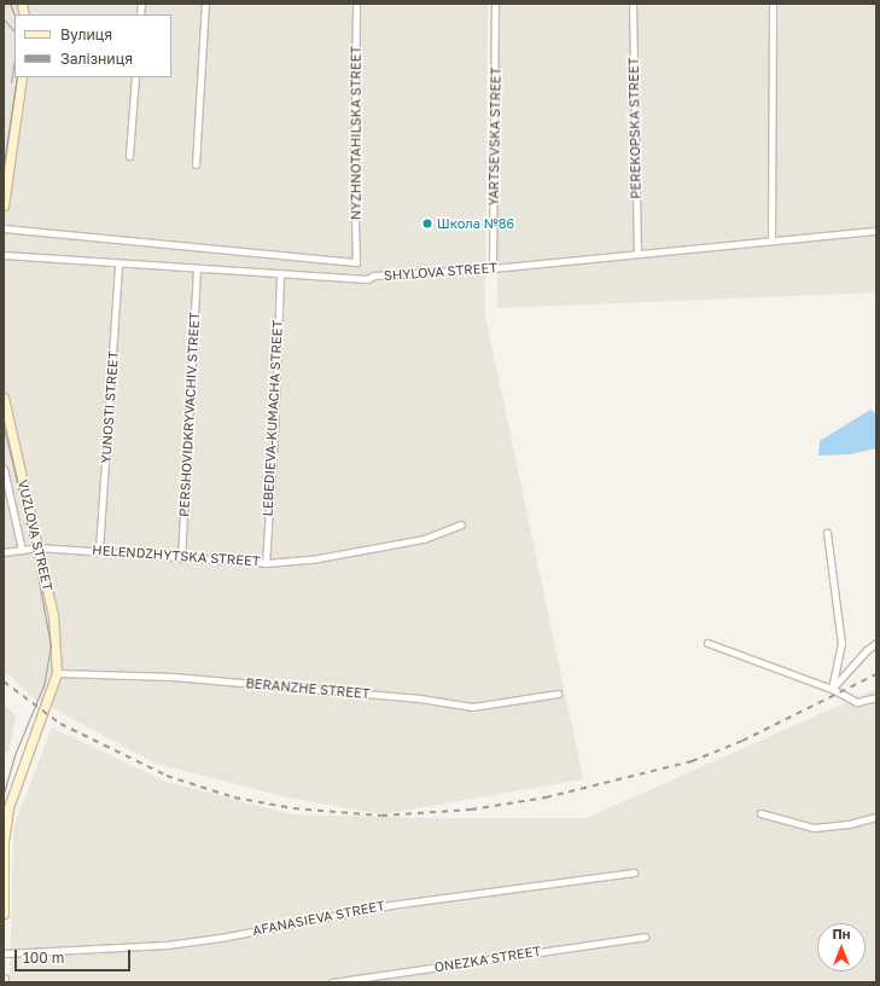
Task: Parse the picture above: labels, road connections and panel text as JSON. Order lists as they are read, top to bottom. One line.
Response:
{"streets":{"street":["PEREKOPSKA STREET","NYZHNOTAHILSKA STREET","YARTSEVSKA STREET","SHYLOVA STREET","YUNOSTI STREET","PERSHOVIDKRYVACHIV STREET","LEBEDIEVA-KUMACHA STREET","VUZLOVA STREET","HELENDZHYTSKA STREET","BERANZHE STREET","AFANASIEVA STREET","ONEZKA STREET"]},"crossings":[["PEREKOPSKA STREET","SHYLOVA STREET"],["YARTSEVSKA STREET","SHYLOVA STREET"],["SHYLOVA STREET","YUNOSTI STREET"],["SHYLOVA STREET","PERSHOVIDKRYVACHIV STREET"],["SHYLOVA STREET","LEBEDIEVA-KUMACHA STREET"],["YUNOSTI STREET","HELENDZHYTSKA STREET"],["PERSHOVIDKRYVACHIV STREET","HELENDZHYTSKA STREET"],["LEBEDIEVA-KUMACHA STREET","HELENDZHYTSKA STREET"],["VUZLOVA STREET","HELENDZHYTSKA STREET"],["VUZLOVA STREET","BERANZHE STREET"]],"places":["Школа №86"],"legend":["Вулиця","Залізниця"],"scale_bar":"100 m","north":"top"}
